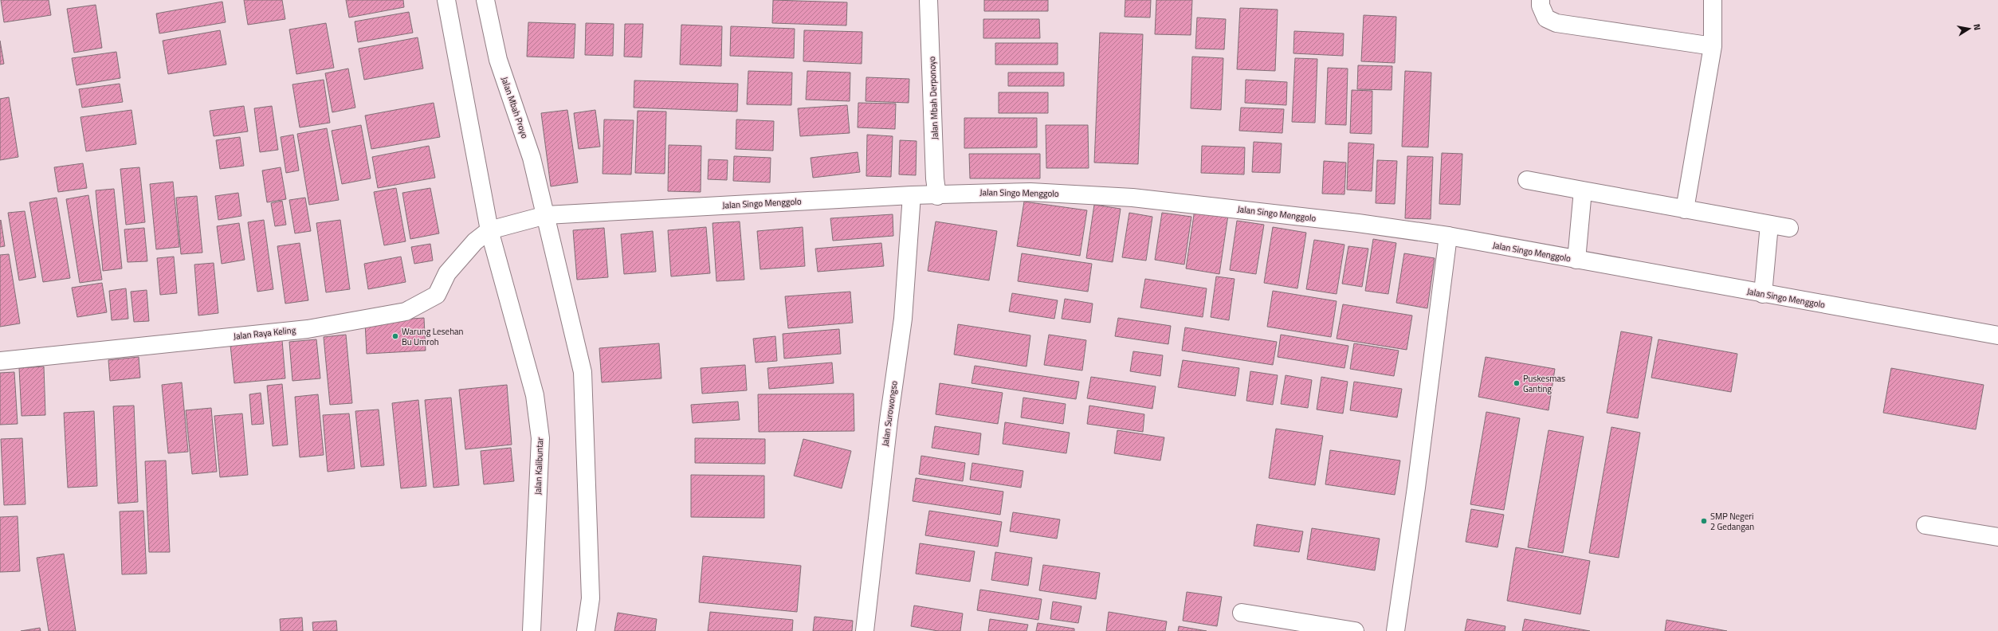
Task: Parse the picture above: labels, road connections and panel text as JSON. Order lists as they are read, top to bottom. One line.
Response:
{"streets":{"street":["Jalan Mbah Derponoyo","Jalan Mbah Proyo","Jalan Singo Menggolo","Jalan Raya Keling","Jalan Surowongso","Jalan Kalibuntar"]},"crossings":[["Jalan Mbah Derponoyo","Jalan Singo Menggolo"],["Jalan Mbah Proyo","Jalan Singo Menggolo"],["Jalan Singo Menggolo","Jalan Raya Keling"],["Jalan Singo Menggolo","Jalan Surowongso"],["Jalan Singo Menggolo","Jalan Kalibuntar"],["Jalan Raya Keling","Jalan Kalibuntar"]],"places":["Warung Lesehan Bu Umroh","Puskesmas Ganting","SMP Negeri 2 Gedangan"],"north":"right"}
